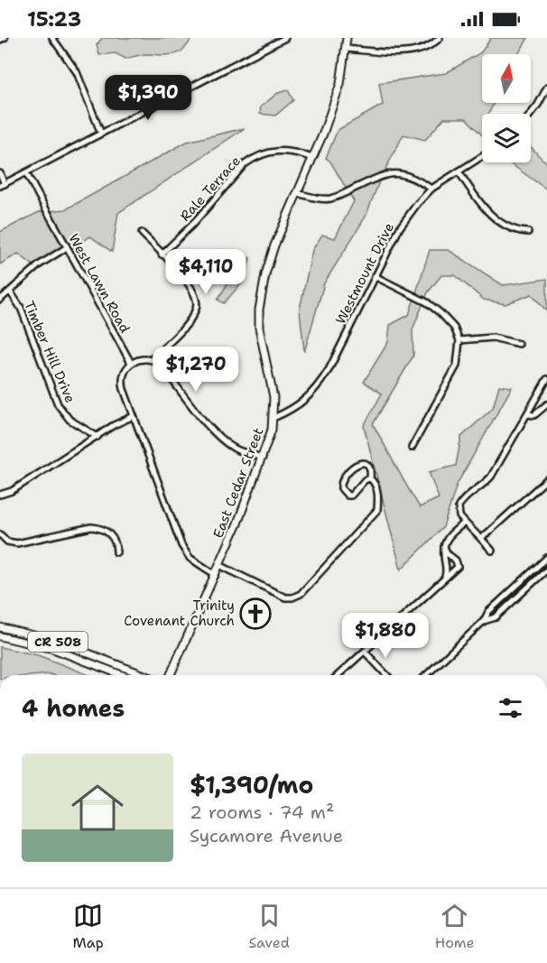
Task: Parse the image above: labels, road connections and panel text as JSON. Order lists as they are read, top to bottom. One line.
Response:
{"streets":{"main road":["East Cedar Street","CR 508"],"street":["Rale Terrace","Westmount Drive","West Lawn Road","Timber Hill Drive"]},"crossings":[["Rale Terrace","East Cedar Street"],["Westmount Drive","East Cedar Street"]],"places":{"church":["Trinity Covenant Church"]},"north":"top","page":{"status":"15:23","price":["$1,390","$4,110","$1,270","$1,880"],"heading":"4 homes","list":[{"name":"$1,390/mo","note":"2 rooms · 74 m² · Sycamore Avenue"}],"tabs":["Map","Saved","Home"]}}
